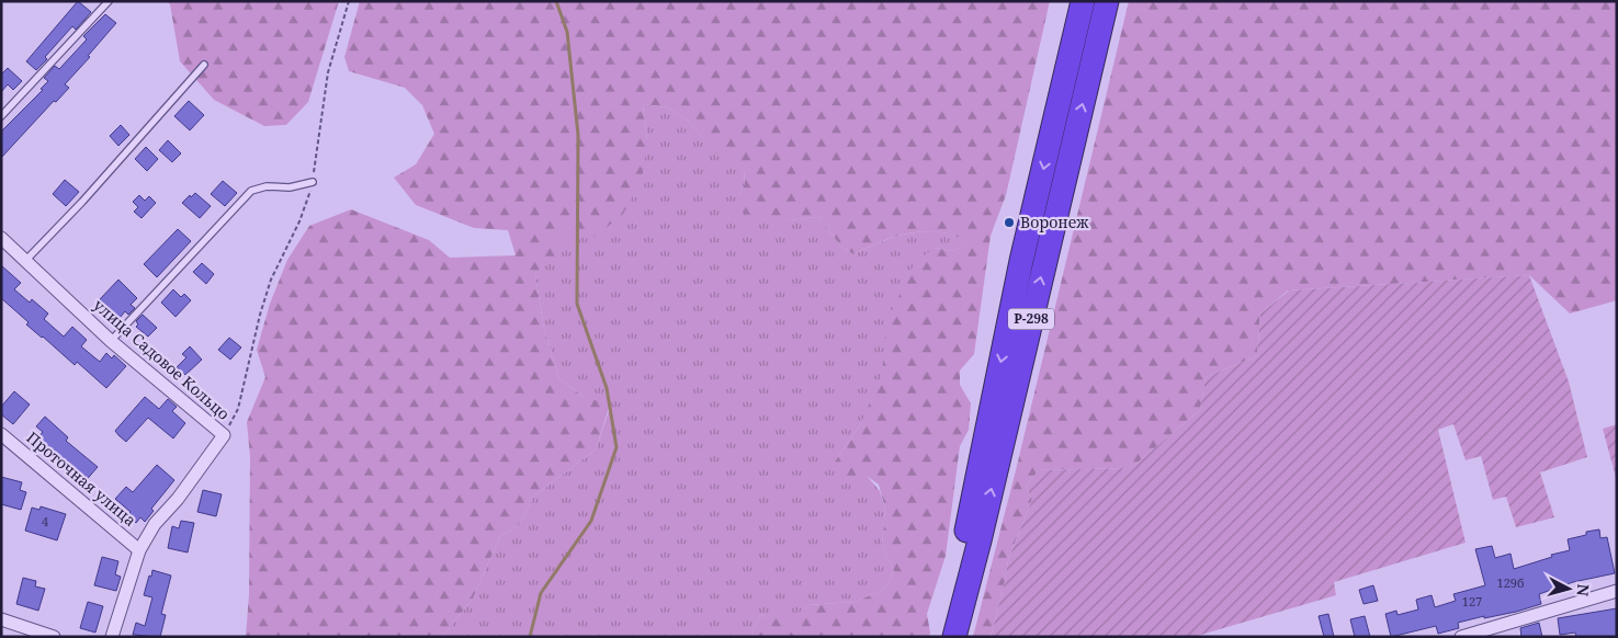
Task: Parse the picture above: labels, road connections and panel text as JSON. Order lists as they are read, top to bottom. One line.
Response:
{"streets":{"highway":["Р-298"],"street":["улица Садовое Кольцо","Проточная улица"]},"crossings":[["улица Садовое Кольцо","Проточная улица"]],"places":["Воронеж"],"house_numbers":["4","129б","127"],"north":"right"}
